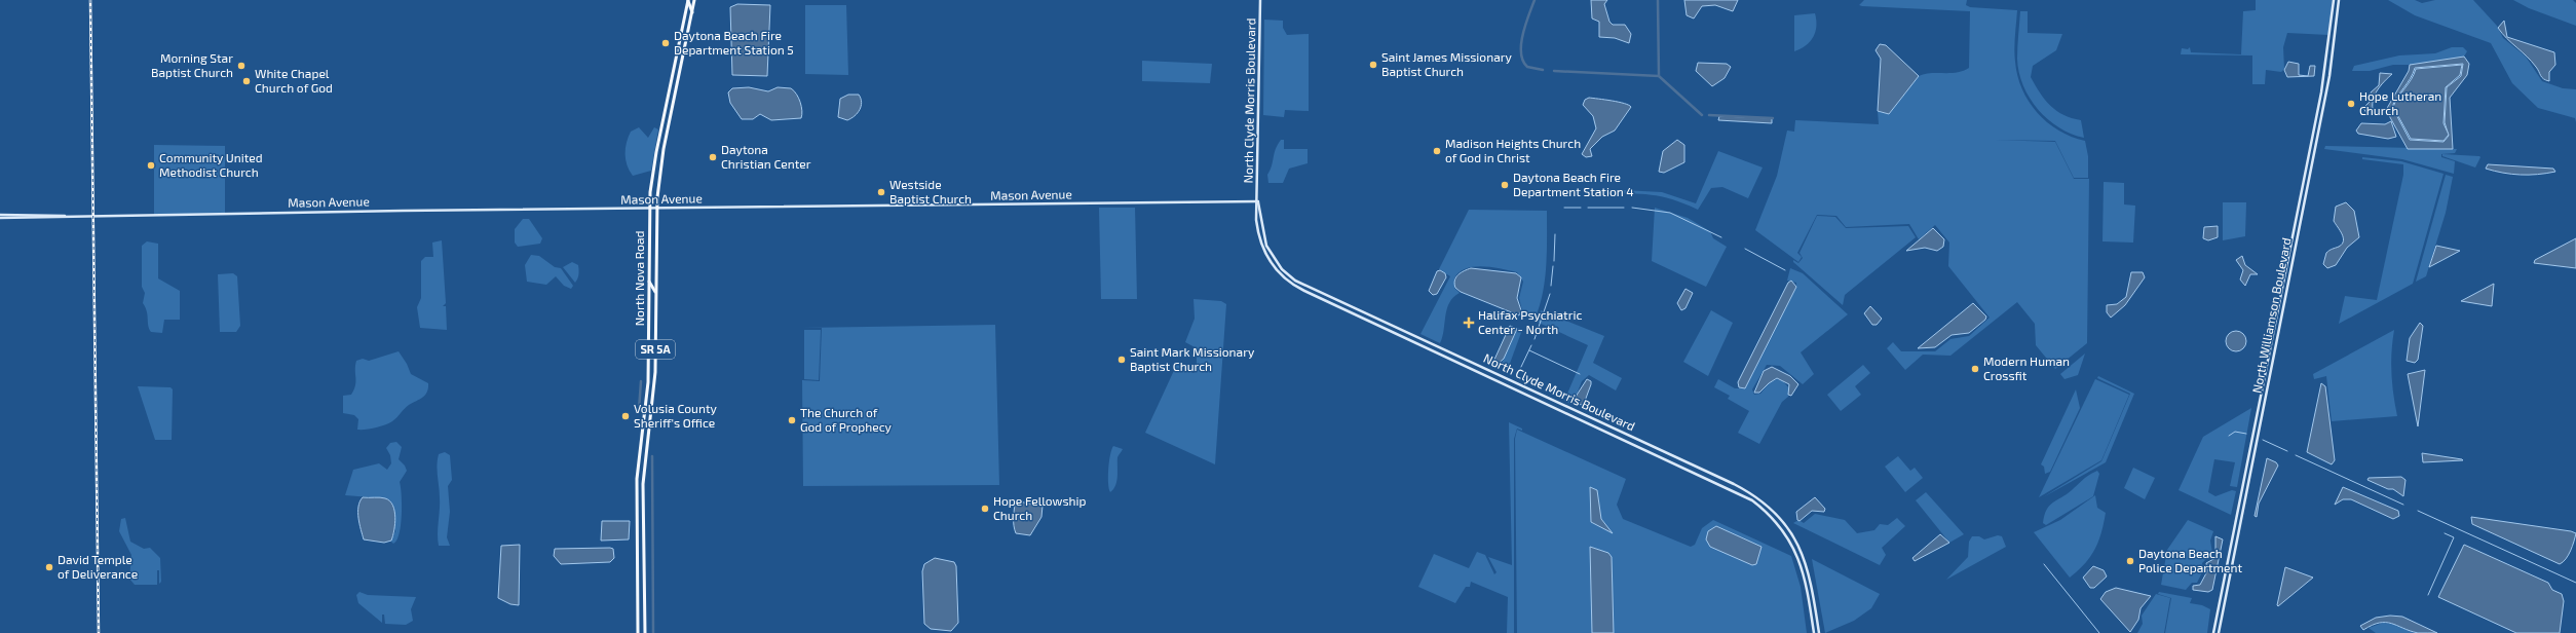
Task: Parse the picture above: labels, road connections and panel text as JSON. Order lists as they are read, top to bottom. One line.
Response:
{"streets":{"main road":["North Clyde Morris Boulevard","Mason Avenue","North Nova Road","North Williamson Boulevard","SR 5A"]},"crossings":[["North Clyde Morris Boulevard","Mason Avenue"],["Mason Avenue","North Nova Road"]],"places":{"other":["Daytona Beach Fire Department Station 5","Saint James Missionary Baptist Church","Morning Star Baptist Church","White Chapel Church of God","Hope Lutheran Church","Madison Heights Church of God in Christ","Daytona Christian Center","Community United Methodist Church","Daytona Beach Fire Department Station 4","Westside Baptist Church","Saint Mark Missionary Baptist Church","Modern Human Crossfit","Volusia County Sheriff's Office","The Church of God of Prophecy","Hope Fellowship Church","Daytona Beach Police Department","David Temple of Deliverance"],"health":["Halifax Psychiatric Center - North"]}}
